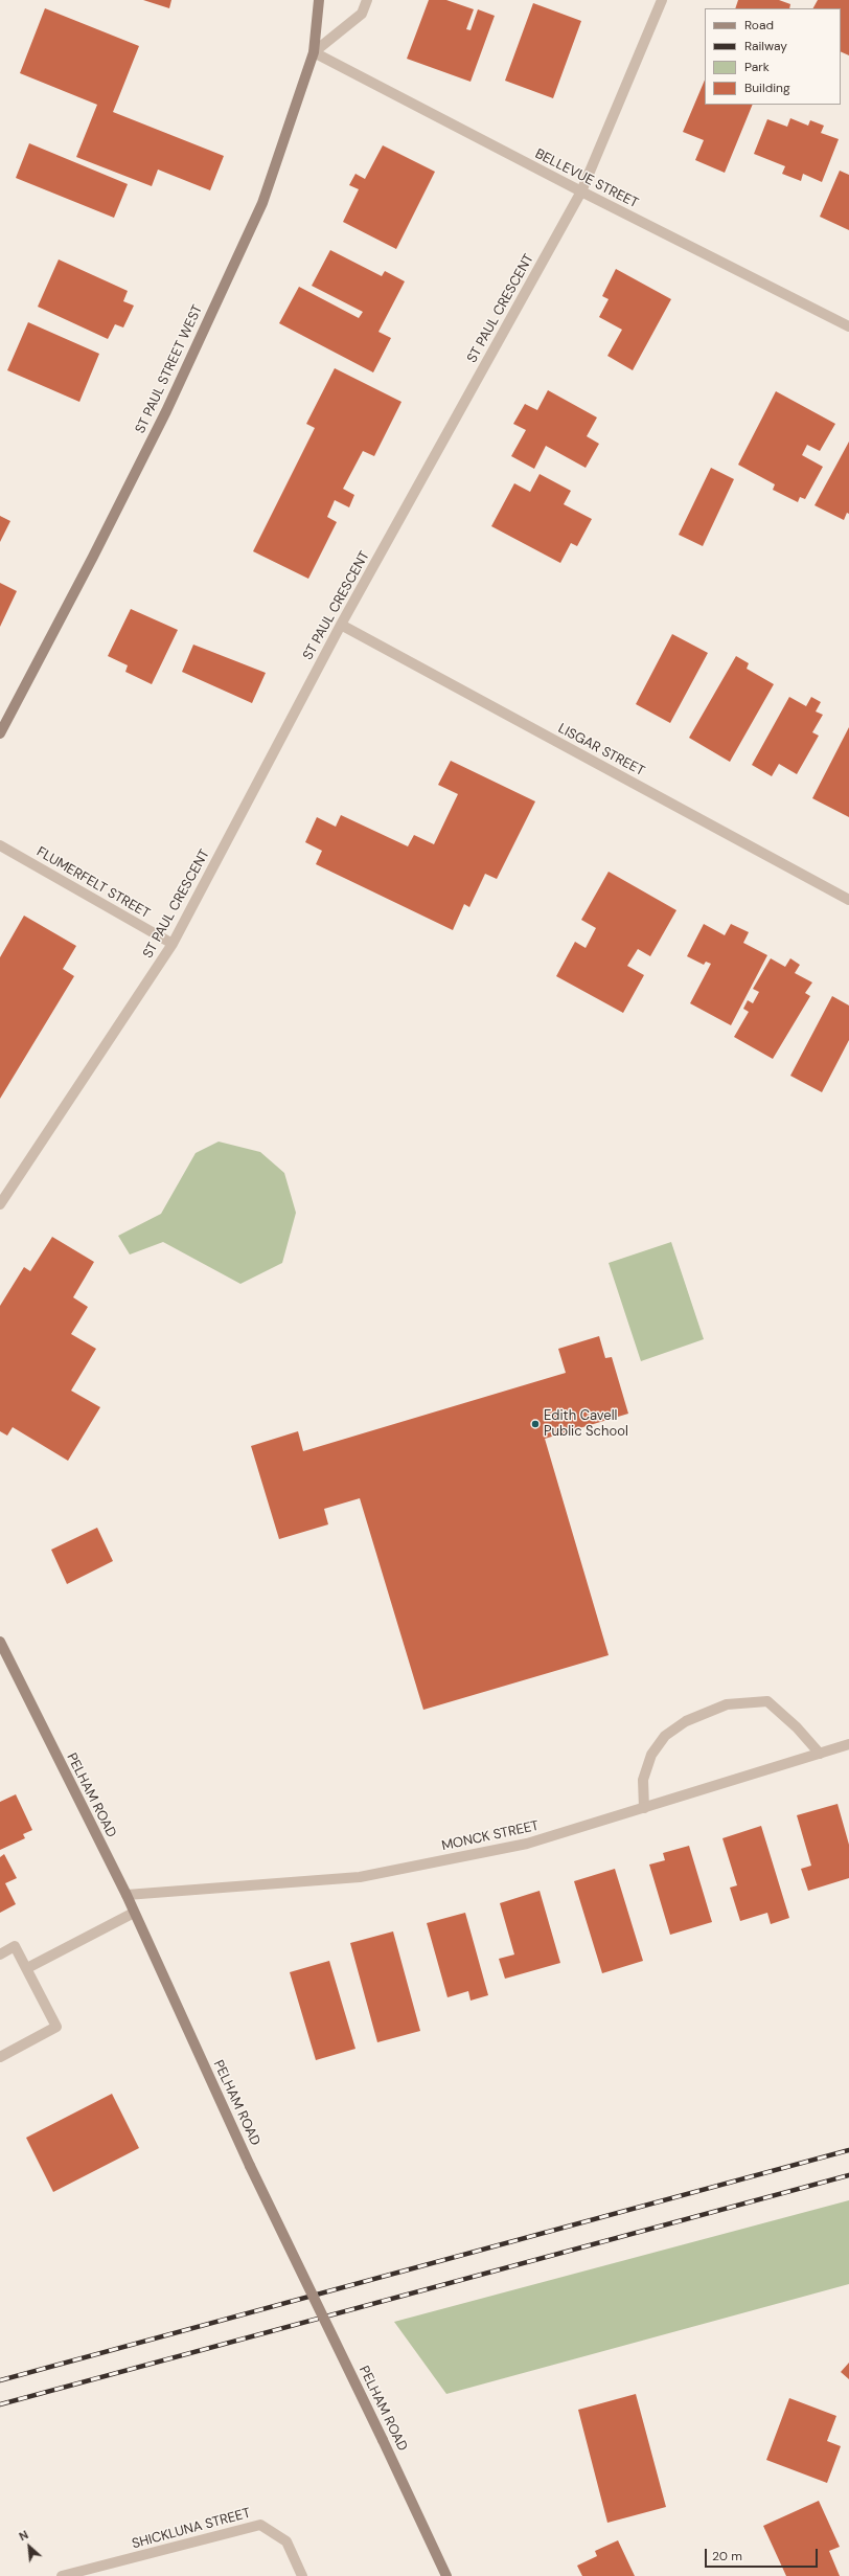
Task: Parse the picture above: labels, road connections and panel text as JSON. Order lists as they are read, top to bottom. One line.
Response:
{"streets":{"main road":["ST PAUL STREET WEST","PELHAM ROAD"],"street":["BELLEVUE STREET","ST PAUL CRESCENT","LISGAR STREET","FLUMERFELT STREET","MONCK STREET","SHICKLUNA STREET"]},"crossings":[["BELLEVUE STREET","ST PAUL CRESCENT"],["BELLEVUE STREET","ST PAUL STREET WEST"],["ST PAUL CRESCENT","LISGAR STREET"],["ST PAUL CRESCENT","FLUMERFELT STREET"],["PELHAM ROAD","MONCK STREET"]],"places":["Edith Cavell Public School"],"legend":["Road","Railway","Park","Building"],"scale_bar":"20 m","north":"top left"}
